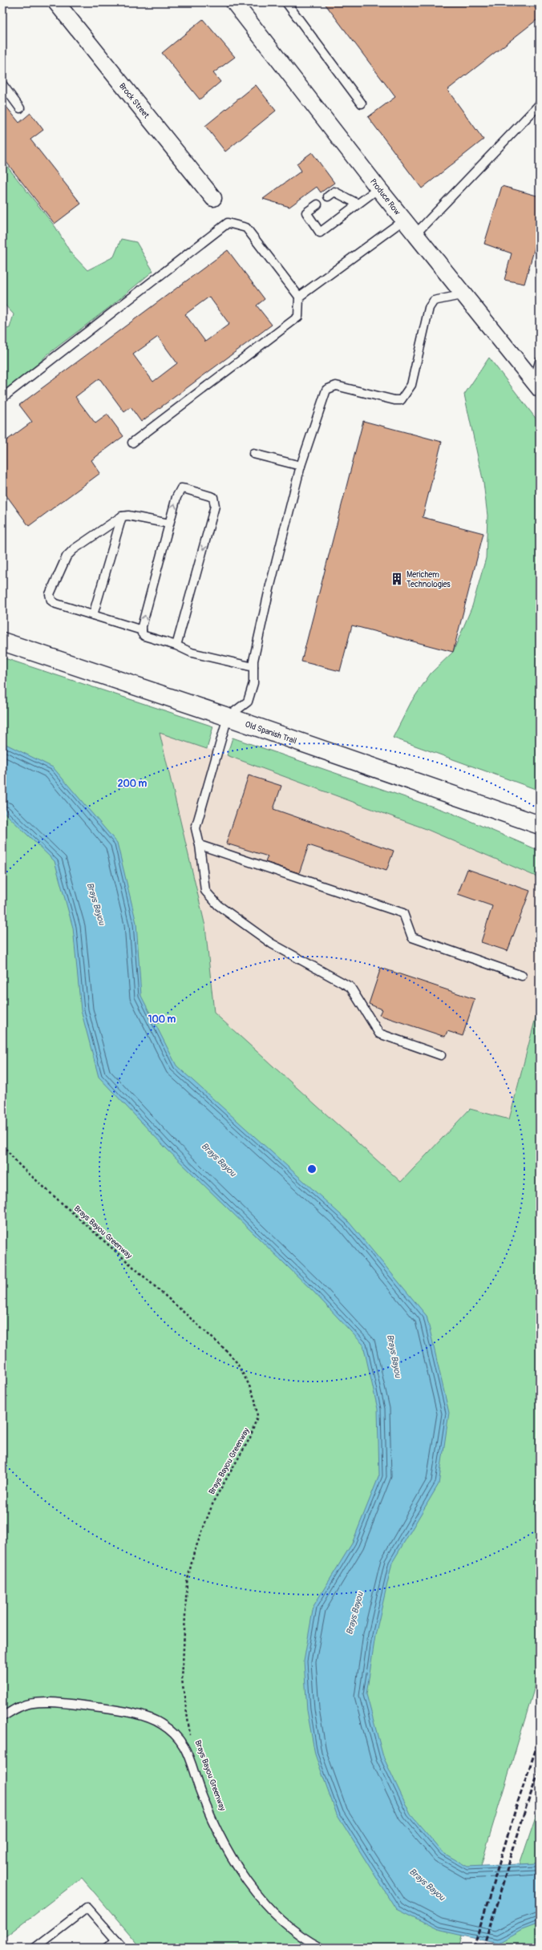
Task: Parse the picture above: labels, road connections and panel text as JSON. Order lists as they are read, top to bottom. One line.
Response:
{"streets":{"main road":["Old Spanish Trail"],"street":["Brock Street","Produce Row"],"path":["Brays Bayou Greenway"]},"water":["Brays Bayou"],"places":{"building":["Merichem Technologies"]},"rings":["200 m","100 m"]}
